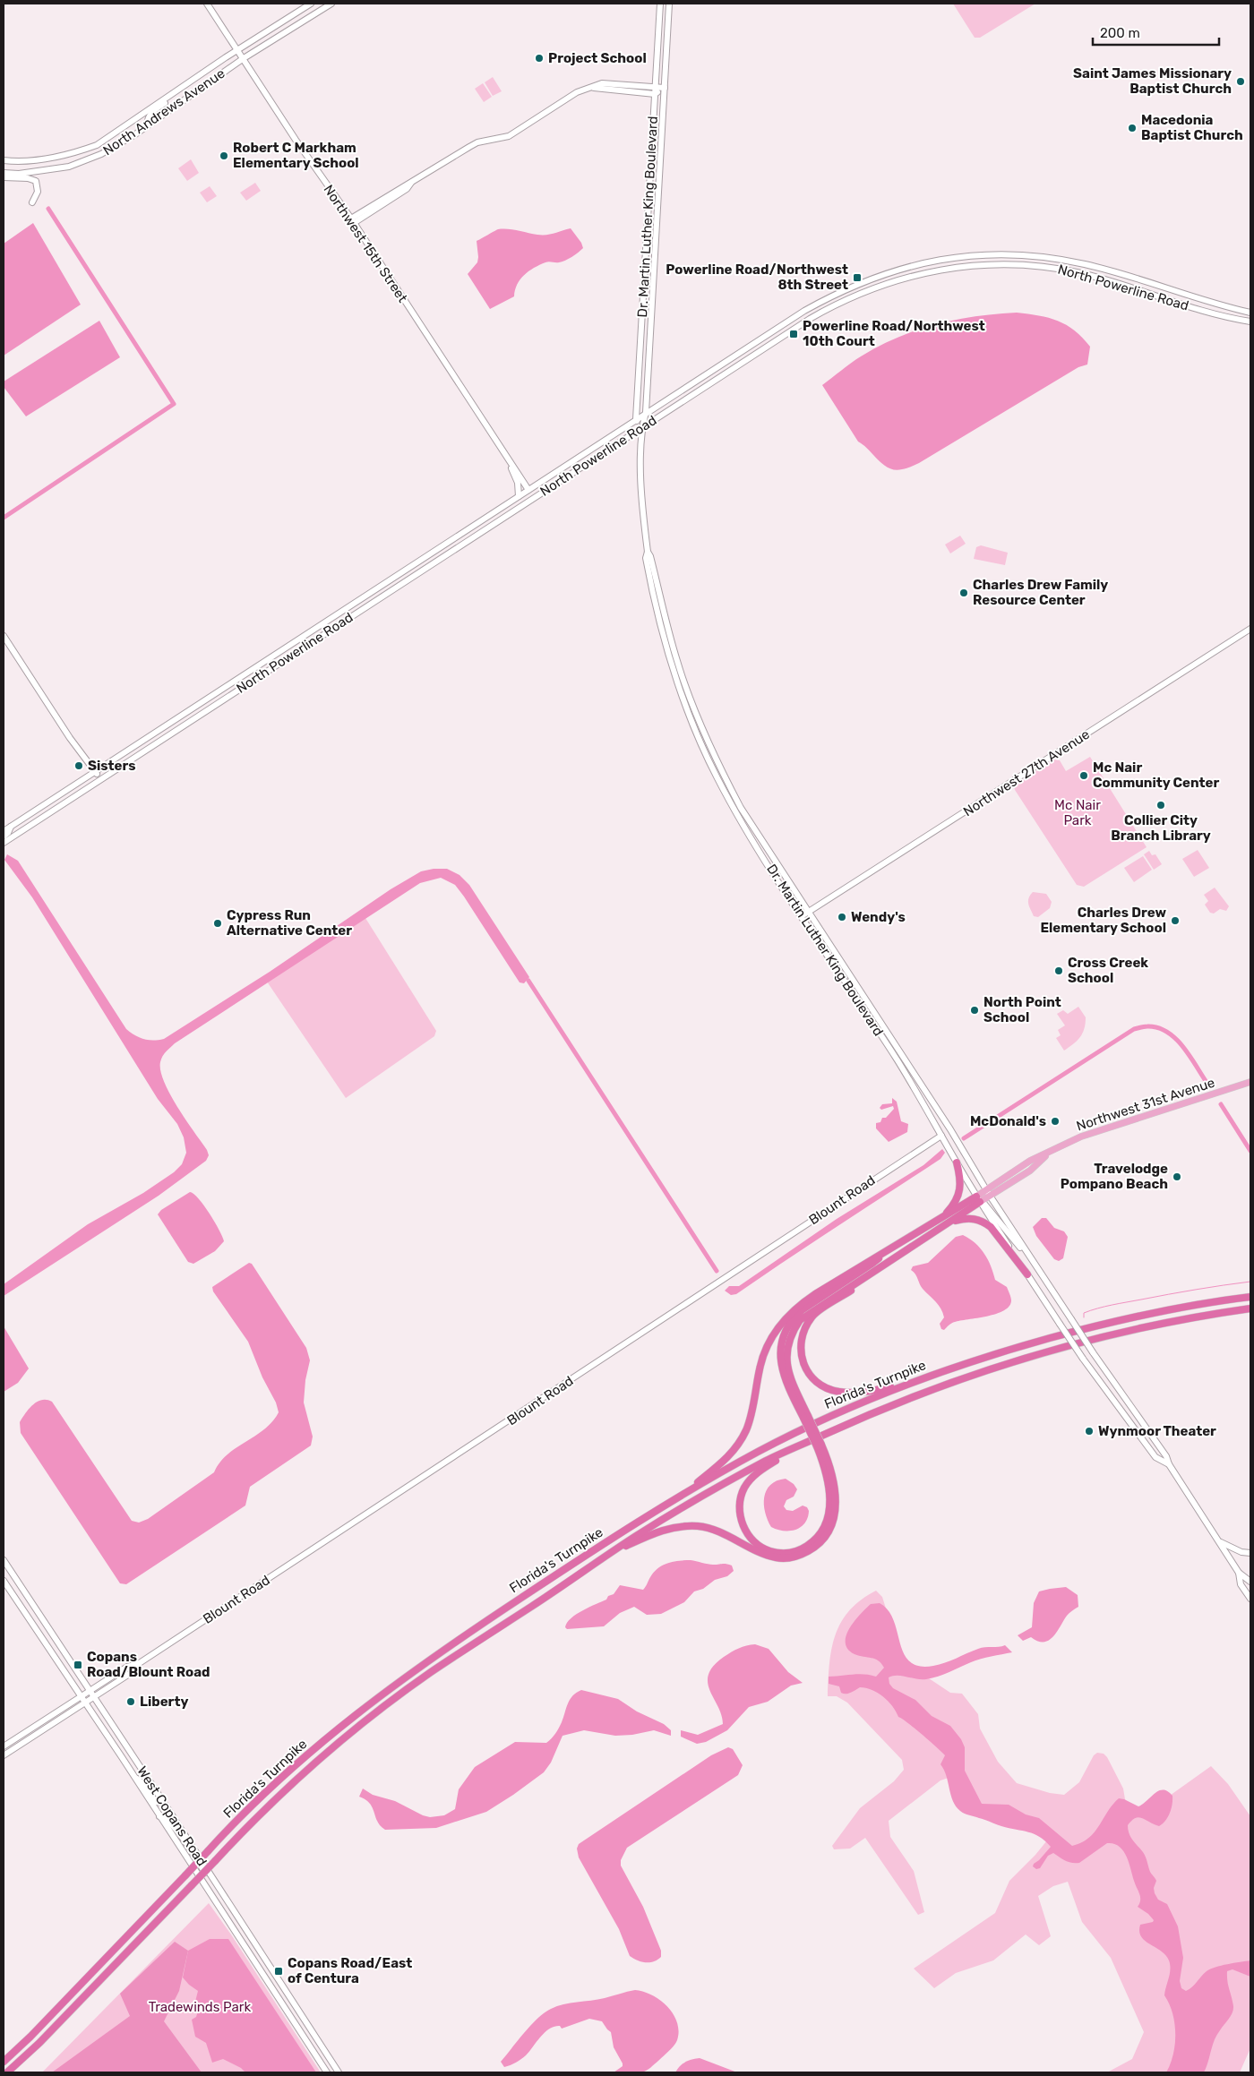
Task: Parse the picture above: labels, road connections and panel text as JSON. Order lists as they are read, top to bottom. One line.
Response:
{"streets":{"highway":["Florida's Turnpike"],"main road":["North Andrews Avenue","Dr. Martin Luther King Boulevard","Northwest 15th Street","North Powerline Road","Northwest 27th Avenue","Northwest 31st Avenue","Blount Road","West Copans Road"]},"crossings":[["North Andrews Avenue","Northwest 15th Street"],["Dr. Martin Luther King Boulevard","North Powerline Road"],["Dr. Martin Luther King Boulevard","Northwest 27th Avenue"],["Dr. Martin Luther King Boulevard","Northwest 31st Avenue"],["Dr. Martin Luther King Boulevard","Blount Road"],["Northwest 15th Street","North Powerline Road"],["Blount Road","West Copans Road"]],"parks":["Mc Nair Park","Tradewinds Park"],"places":{"other":["Project School","Saint James Missionary Baptist Church","Macedonia Baptist Church","Robert C Markham Elementary School","Charles Drew Family Resource Center","Sisters","Mc Nair Community Center","Collier City Branch Library","Wendy's","Charles Drew Elementary School","Cypress Run Alternative Center","Cross Creek School","North Point School","McDonald's","Travelodge Pompano Beach","Wynmoor Theater","Liberty"],"transit":["Powerline Road/Northwest 8th Street","Powerline Road/Northwest 10th Court","Copans Road/Blount Road","Copans Road/East of Centura"]},"scale_bar":"200 m"}
